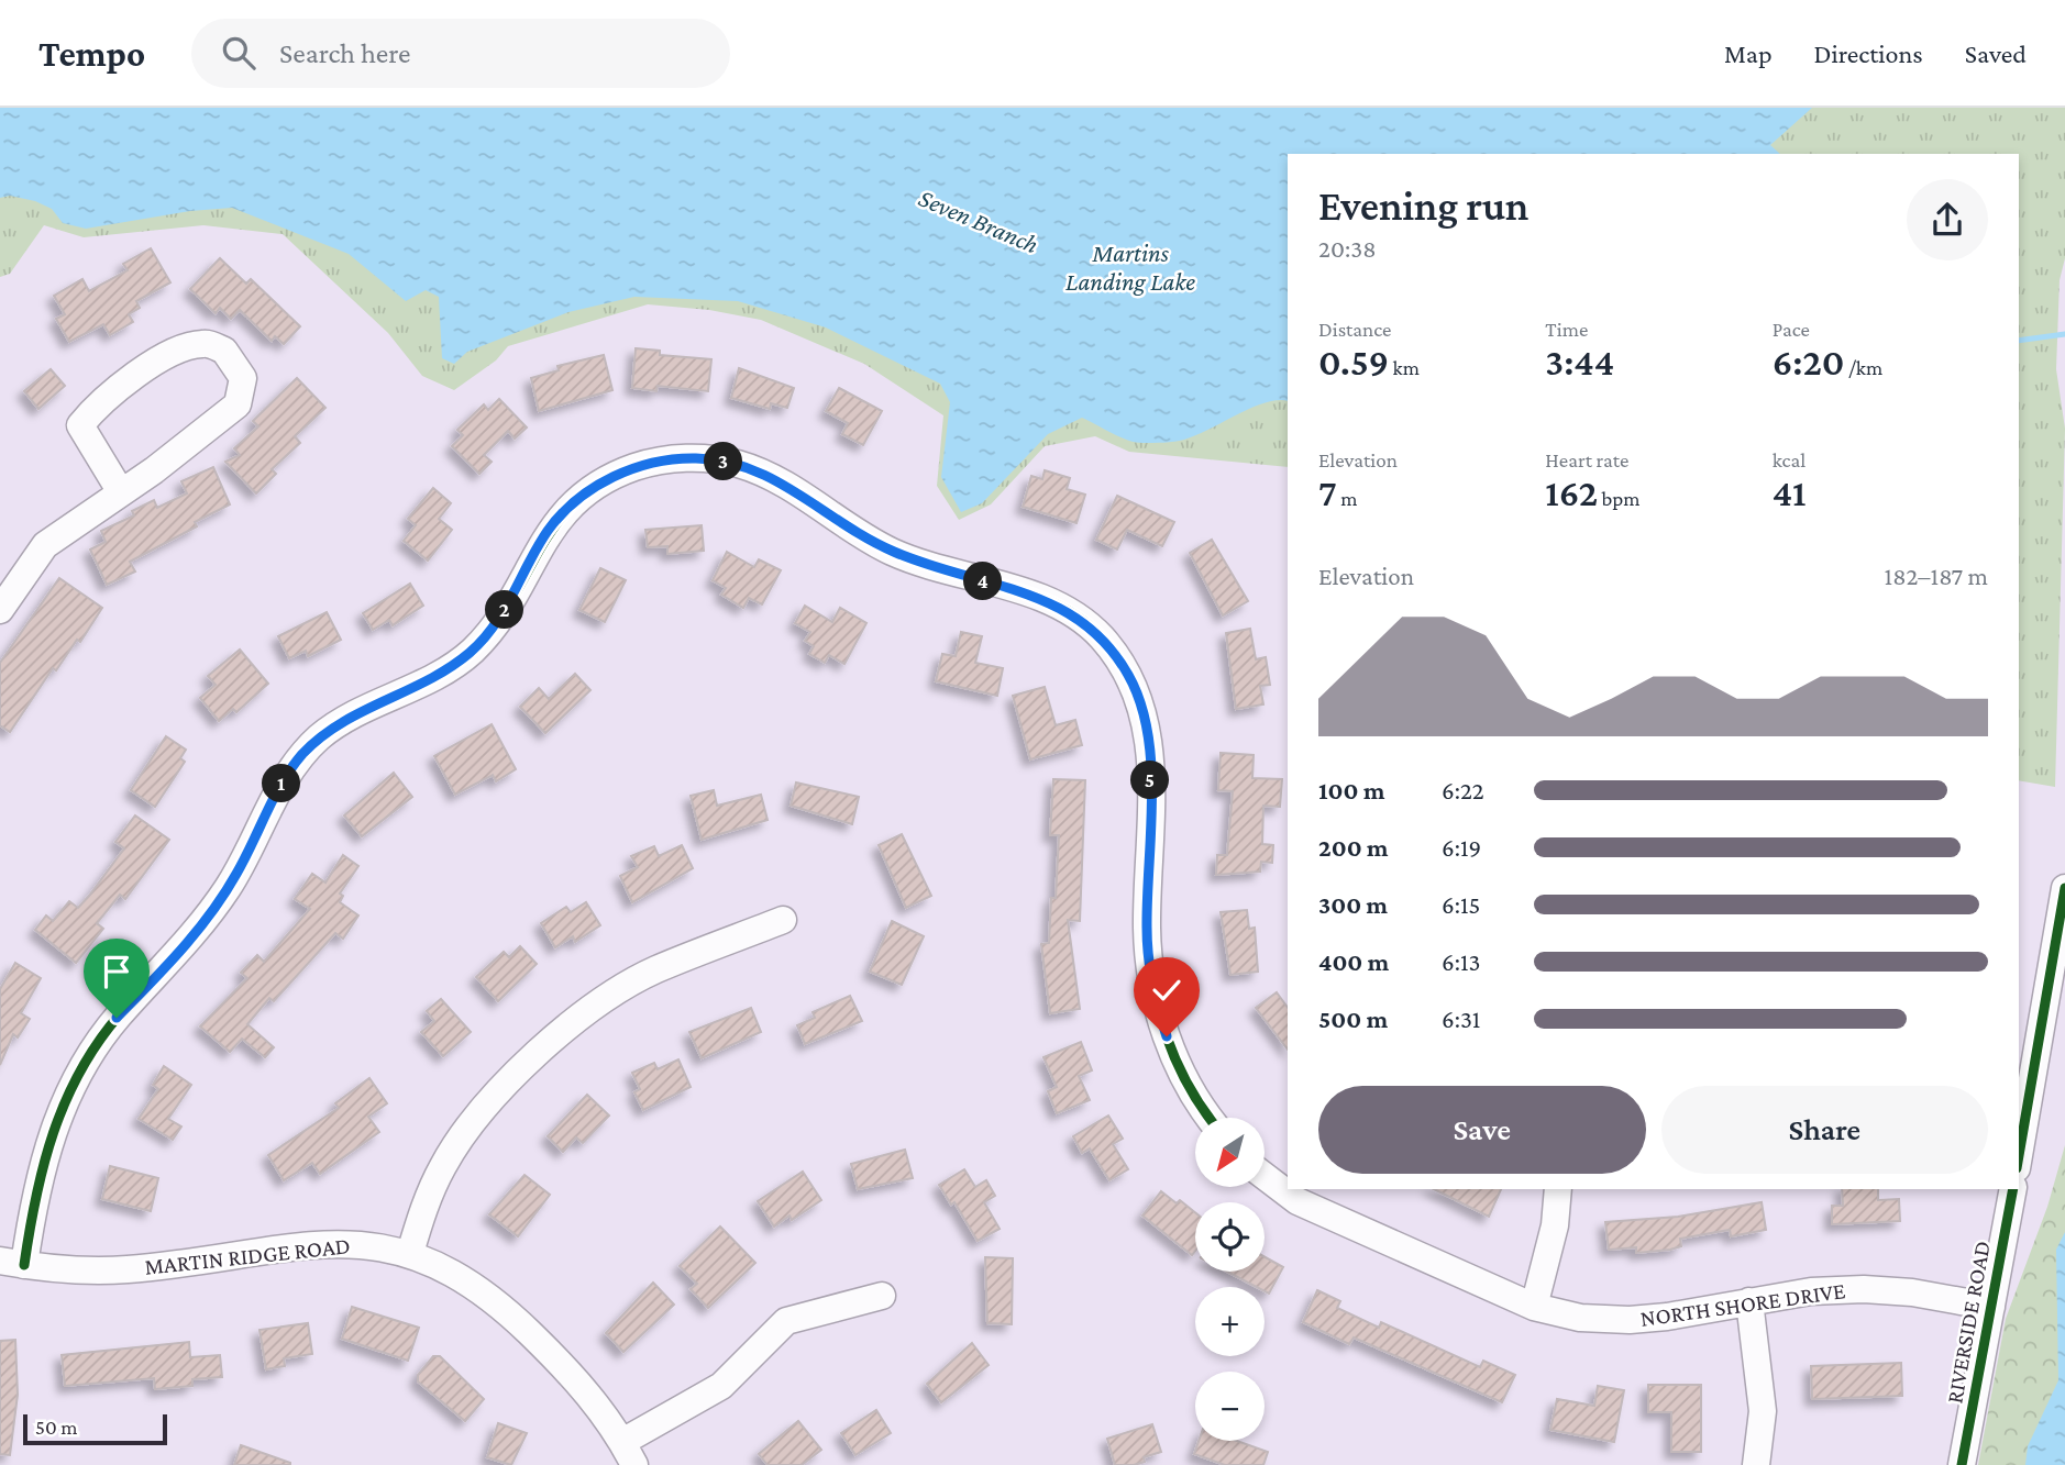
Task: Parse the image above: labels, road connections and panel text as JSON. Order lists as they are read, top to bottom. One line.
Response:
{"streets":{"street":["MARTIN RIDGE ROAD","NORTH SHORE DRIVE","RIVERSIDE ROAD"]},"crossings":[["NORTH SHORE DRIVE","RIVERSIDE ROAD"]],"water":["Seven Branch","Martins Landing Lake"],"scale_bar":"50 m","north":"bottom left","page":{"header":"Tempo","search":"Search here","nav":["Map","Directions","Saved"],"heading":["Evening run","20:38"],"stats":[["Distance","0.59 km"],["Time","3:44"],["Pace","6:20 /km"],["Elevation","7 m"],["Heart rate","162 bpm"],["kcal","41"]],"pins":["3","4","2","5","1"],"chart":["Elevation","182–187 m"],"list":[{"name":"100 m","note":"6:22"},{"name":"200 m","note":"6:19"},{"name":"300 m","note":"6:15"},{"name":"400 m","note":"6:13"},{"name":"500 m","note":"6:31"}],"buttons":["Save","Share"],"map_buttons":["+","−"],"scale":"50 m"}}
